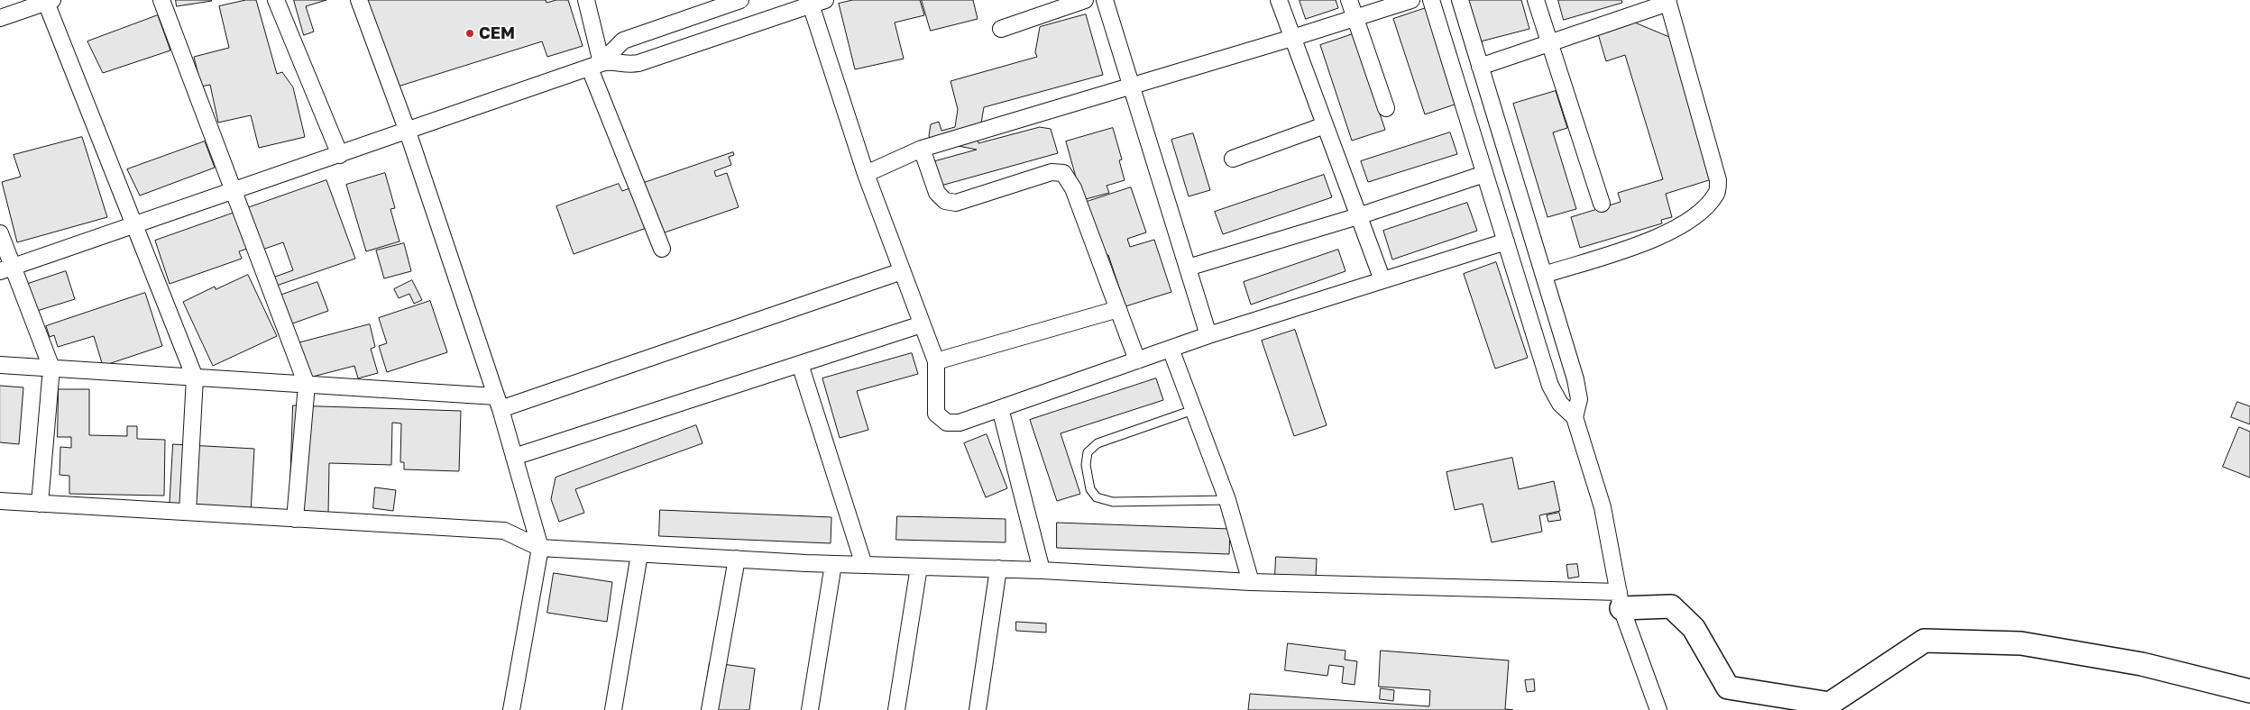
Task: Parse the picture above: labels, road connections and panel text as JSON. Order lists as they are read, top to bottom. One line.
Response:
{"places":["CEM"]}
